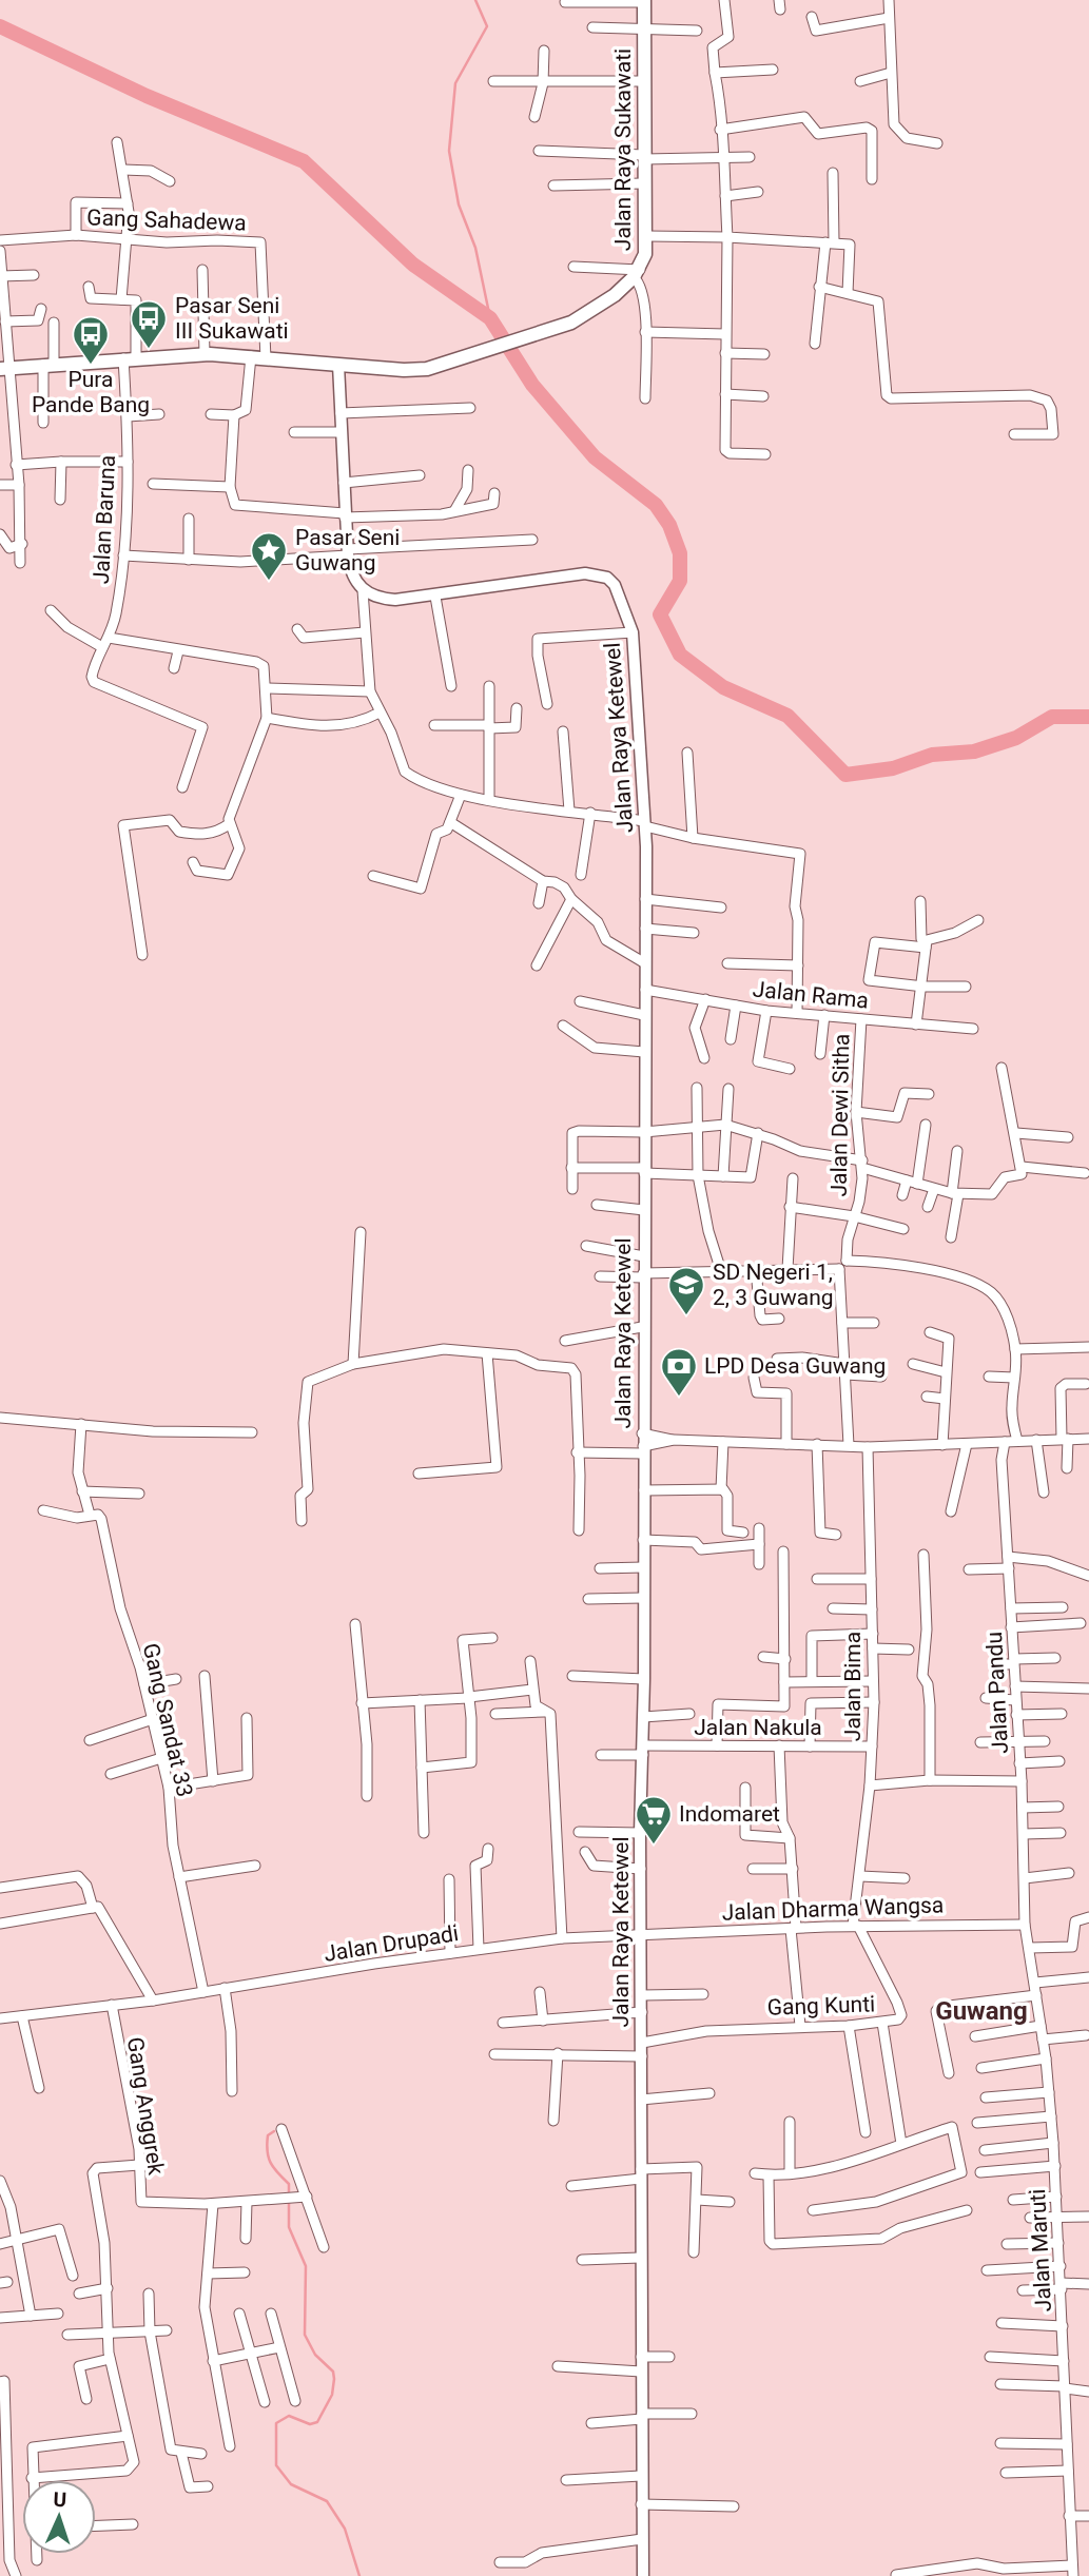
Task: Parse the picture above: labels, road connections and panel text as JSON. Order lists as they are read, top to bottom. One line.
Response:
{"streets":{"highway":["Jalan Raya Sukawati"],"main road":["Jalan Raya Ketewel"],"street":["Gang Sahadewa","Jalan Baruna","Jalan Rama","Jalan Dewi Sitha","Jalan Bima","Jalan Pandu","Gang Sandat 33","Jalan Nakula","Jalan Dharma Wangsa","Jalan Drupadi","Gang Kunti","Gang Anggrek","Jalan Maruti"]},"crossings":[["Jalan Raya Sukawati","Gang Sahadewa"],["Jalan Raya Sukawati","Jalan Baruna"],["Jalan Raya Ketewel","Jalan Rama"],["Jalan Raya Ketewel","Jalan Nakula"],["Jalan Raya Ketewel","Jalan Dharma Wangsa"],["Jalan Raya Ketewel","Jalan Drupadi"],["Jalan Raya Ketewel","Gang Kunti"],["Jalan Rama","Jalan Dewi Sitha"],["Jalan Bima","Jalan Nakula"],["Jalan Bima","Jalan Dharma Wangsa"],["Jalan Bima","Gang Kunti"],["Jalan Pandu","Jalan Dharma Wangsa"],["Jalan Pandu","Jalan Maruti"],["Gang Sandat 33","Jalan Drupadi"],["Jalan Dharma Wangsa","Jalan Drupadi"],["Jalan Dharma Wangsa","Gang Kunti"],["Jalan Dharma Wangsa","Jalan Maruti"],["Jalan Drupadi","Gang Anggrek"]],"districts":["Guwang"],"places":{"bus stop":["Pasar Seni III Sukawati","Pura Pande Bang"],"place":["Pasar Seni Guwang"],"school or university":["SD Negeri 1, 2, 3 Guwang"],"bank":["LPD Desa Guwang"],"supermarket":["Indomaret"]},"north":"top"}
